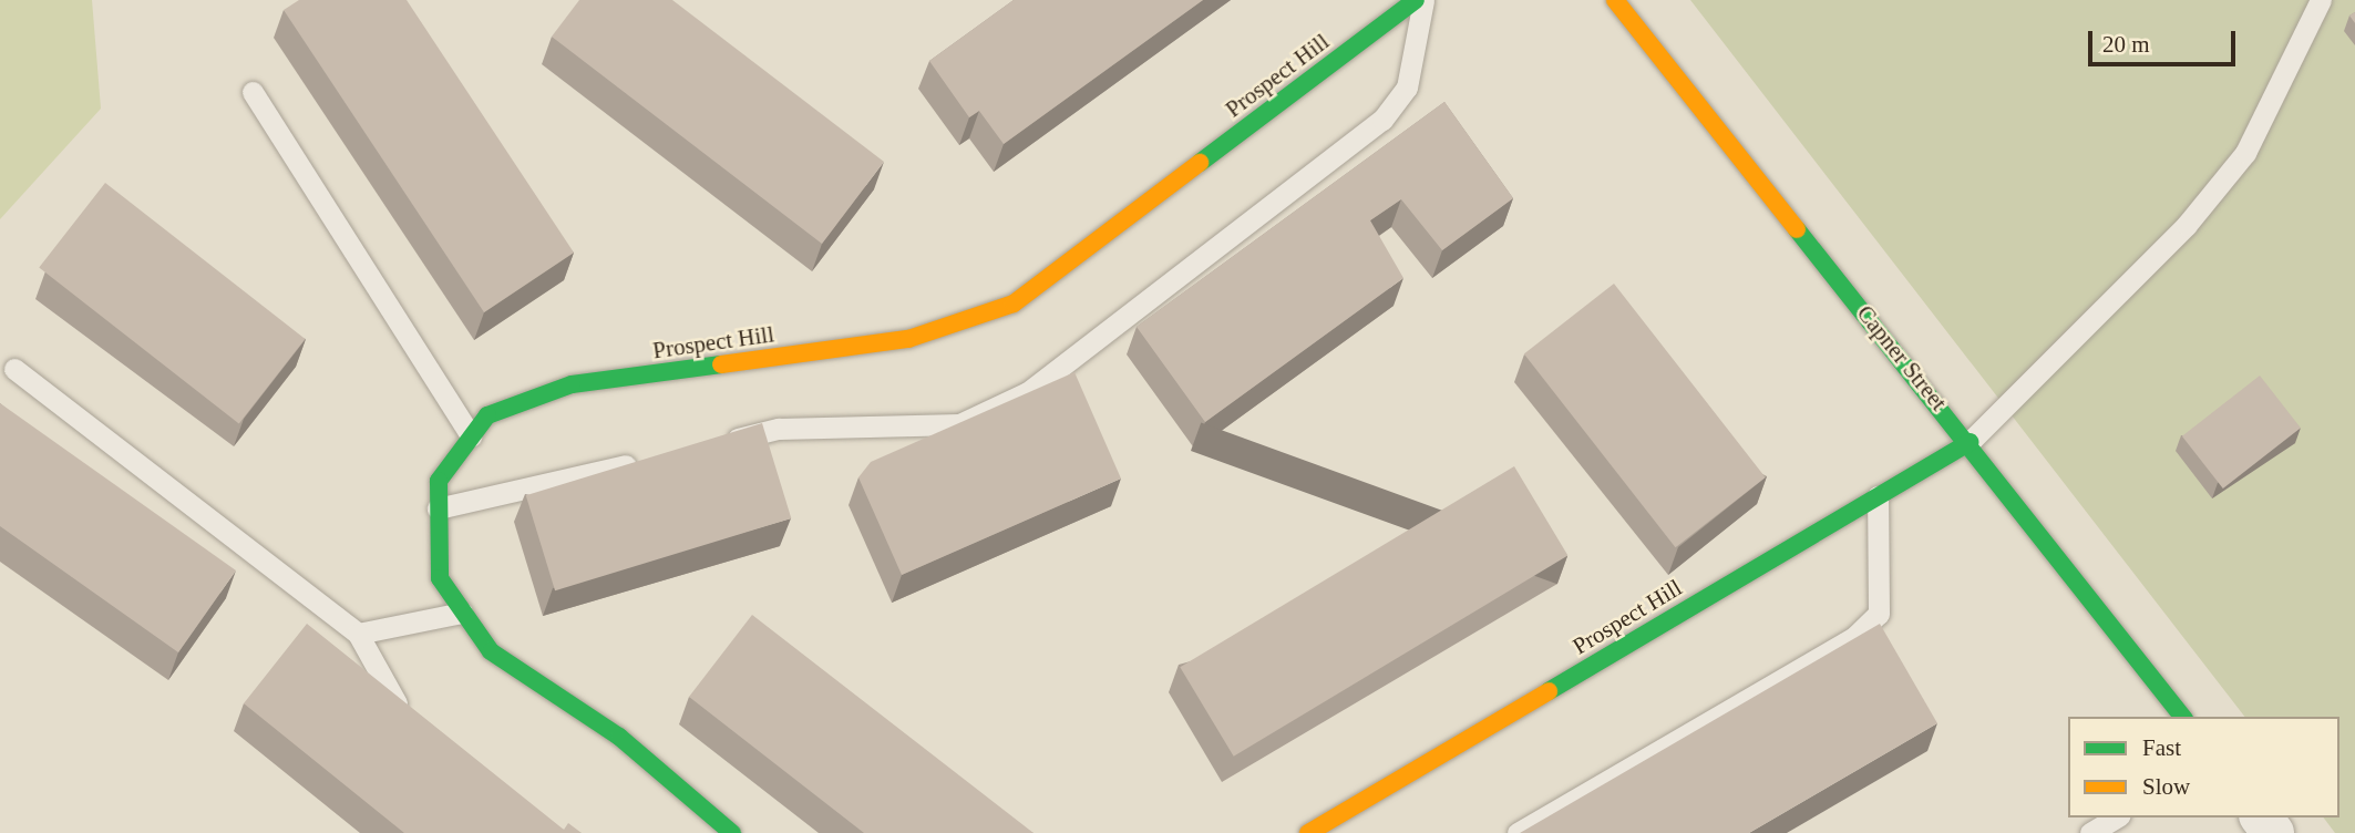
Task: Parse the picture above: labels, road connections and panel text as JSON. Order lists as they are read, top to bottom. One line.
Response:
{"streets":{"street":["Prospect Hill","Capner Street"]},"crossings":[["Prospect Hill","Capner Street"]],"legend":["Fast","Slow"],"scale_bar":"20 m"}
